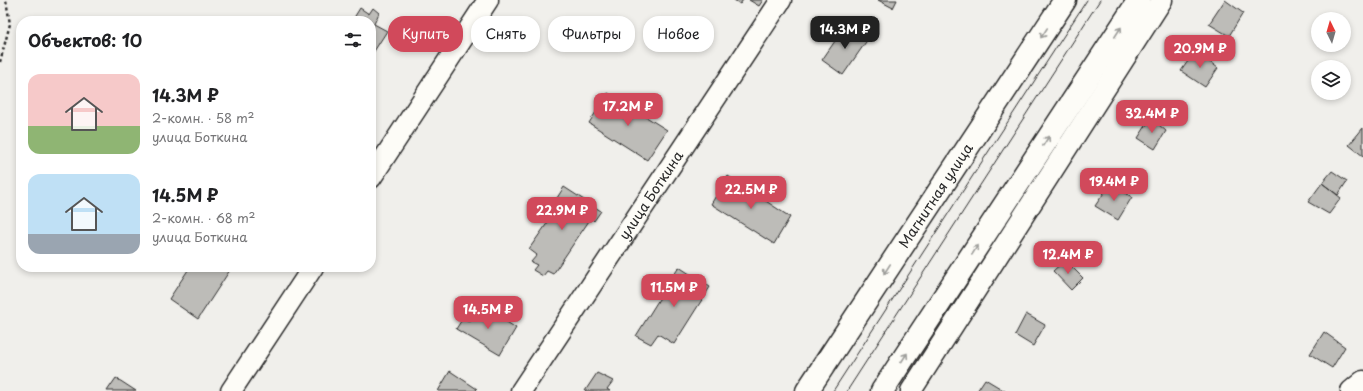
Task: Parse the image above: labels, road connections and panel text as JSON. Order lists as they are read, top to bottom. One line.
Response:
{"streets":{"main road":["Магнитная улица"],"street":["улица Боткина"]},"north":"top","page":{"price":["14.3M ₽","20.9M ₽","17.2M ₽","32.4M ₽","19.4M ₽","22.5M ₽","22.9M ₽","12.4M ₽","11.5M ₽","14.5M ₽"],"chip":["Купить","Снять","Фильтры","Новое"],"heading":"Объектов: 10","list":[{"name":"14.3M ₽","note":"2-комн. · 58 m² · улица Боткина"},{"name":"14.5M ₽","note":"2-комн. · 68 m² · улица Боткина"}]}}
